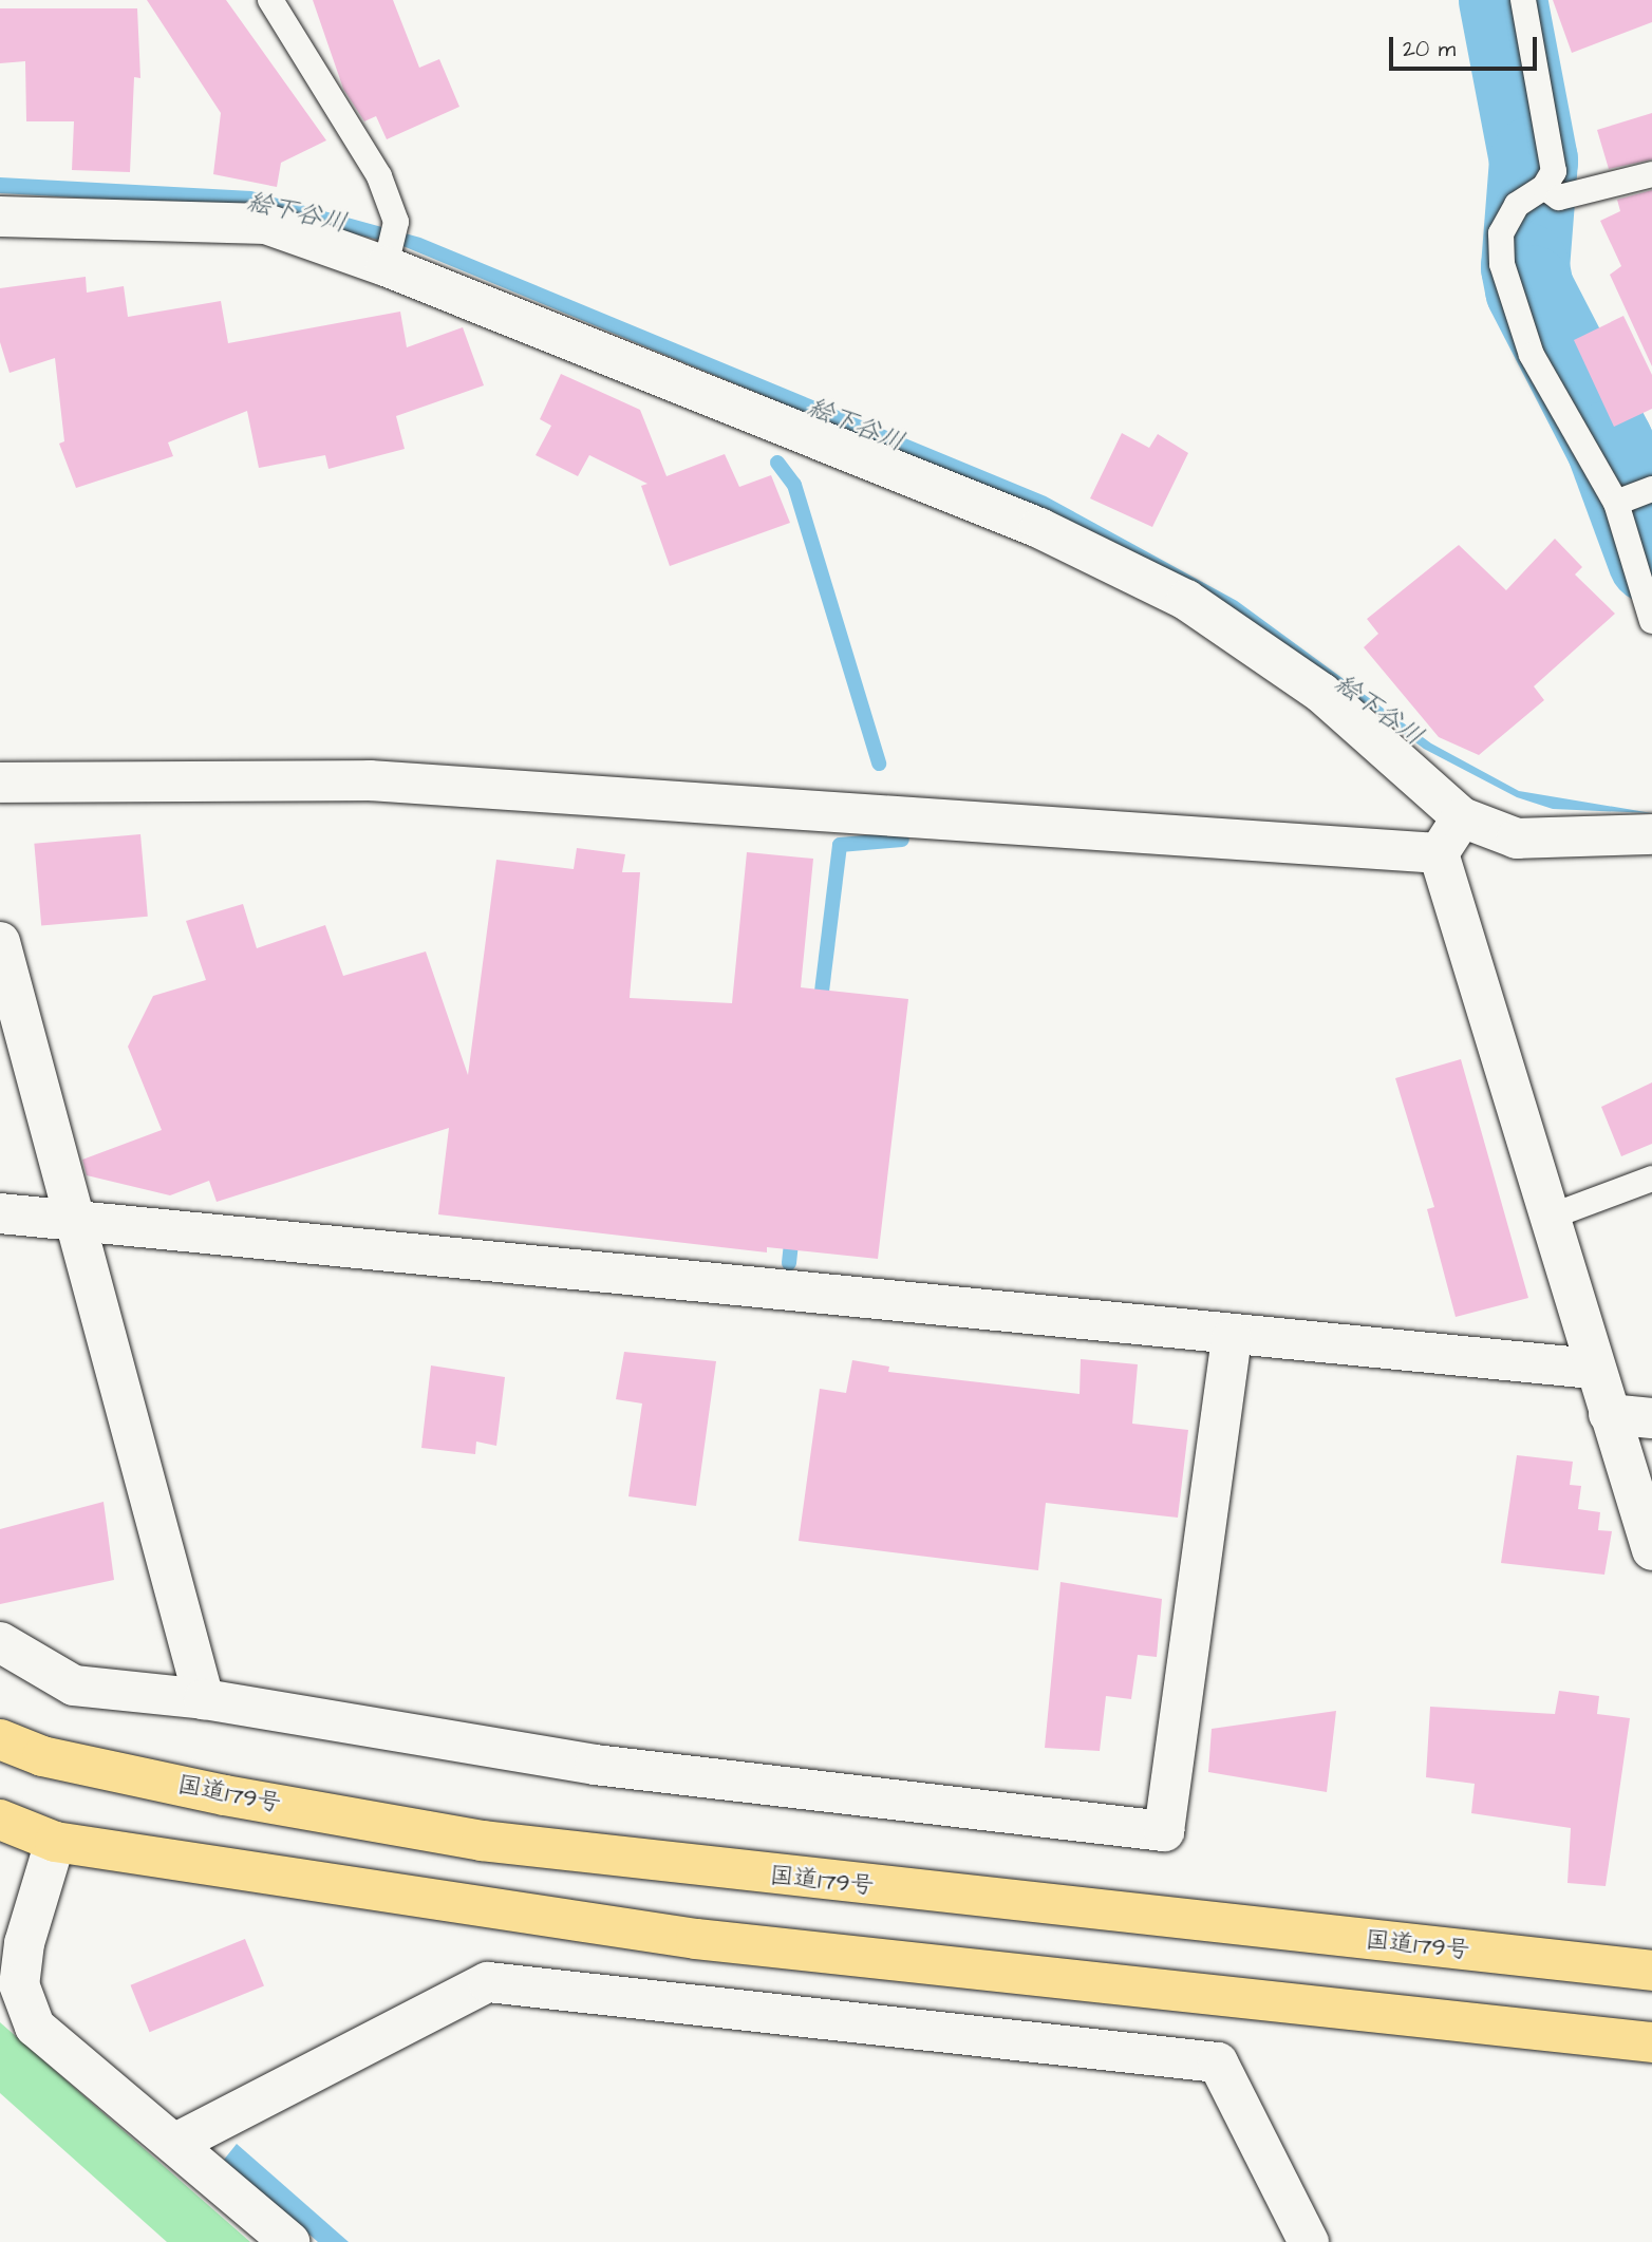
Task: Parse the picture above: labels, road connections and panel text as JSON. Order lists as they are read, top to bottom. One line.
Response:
{"streets":{"highway":["国道179号"]},"water":["絵下谷川"],"scale_bar":"20 m"}
